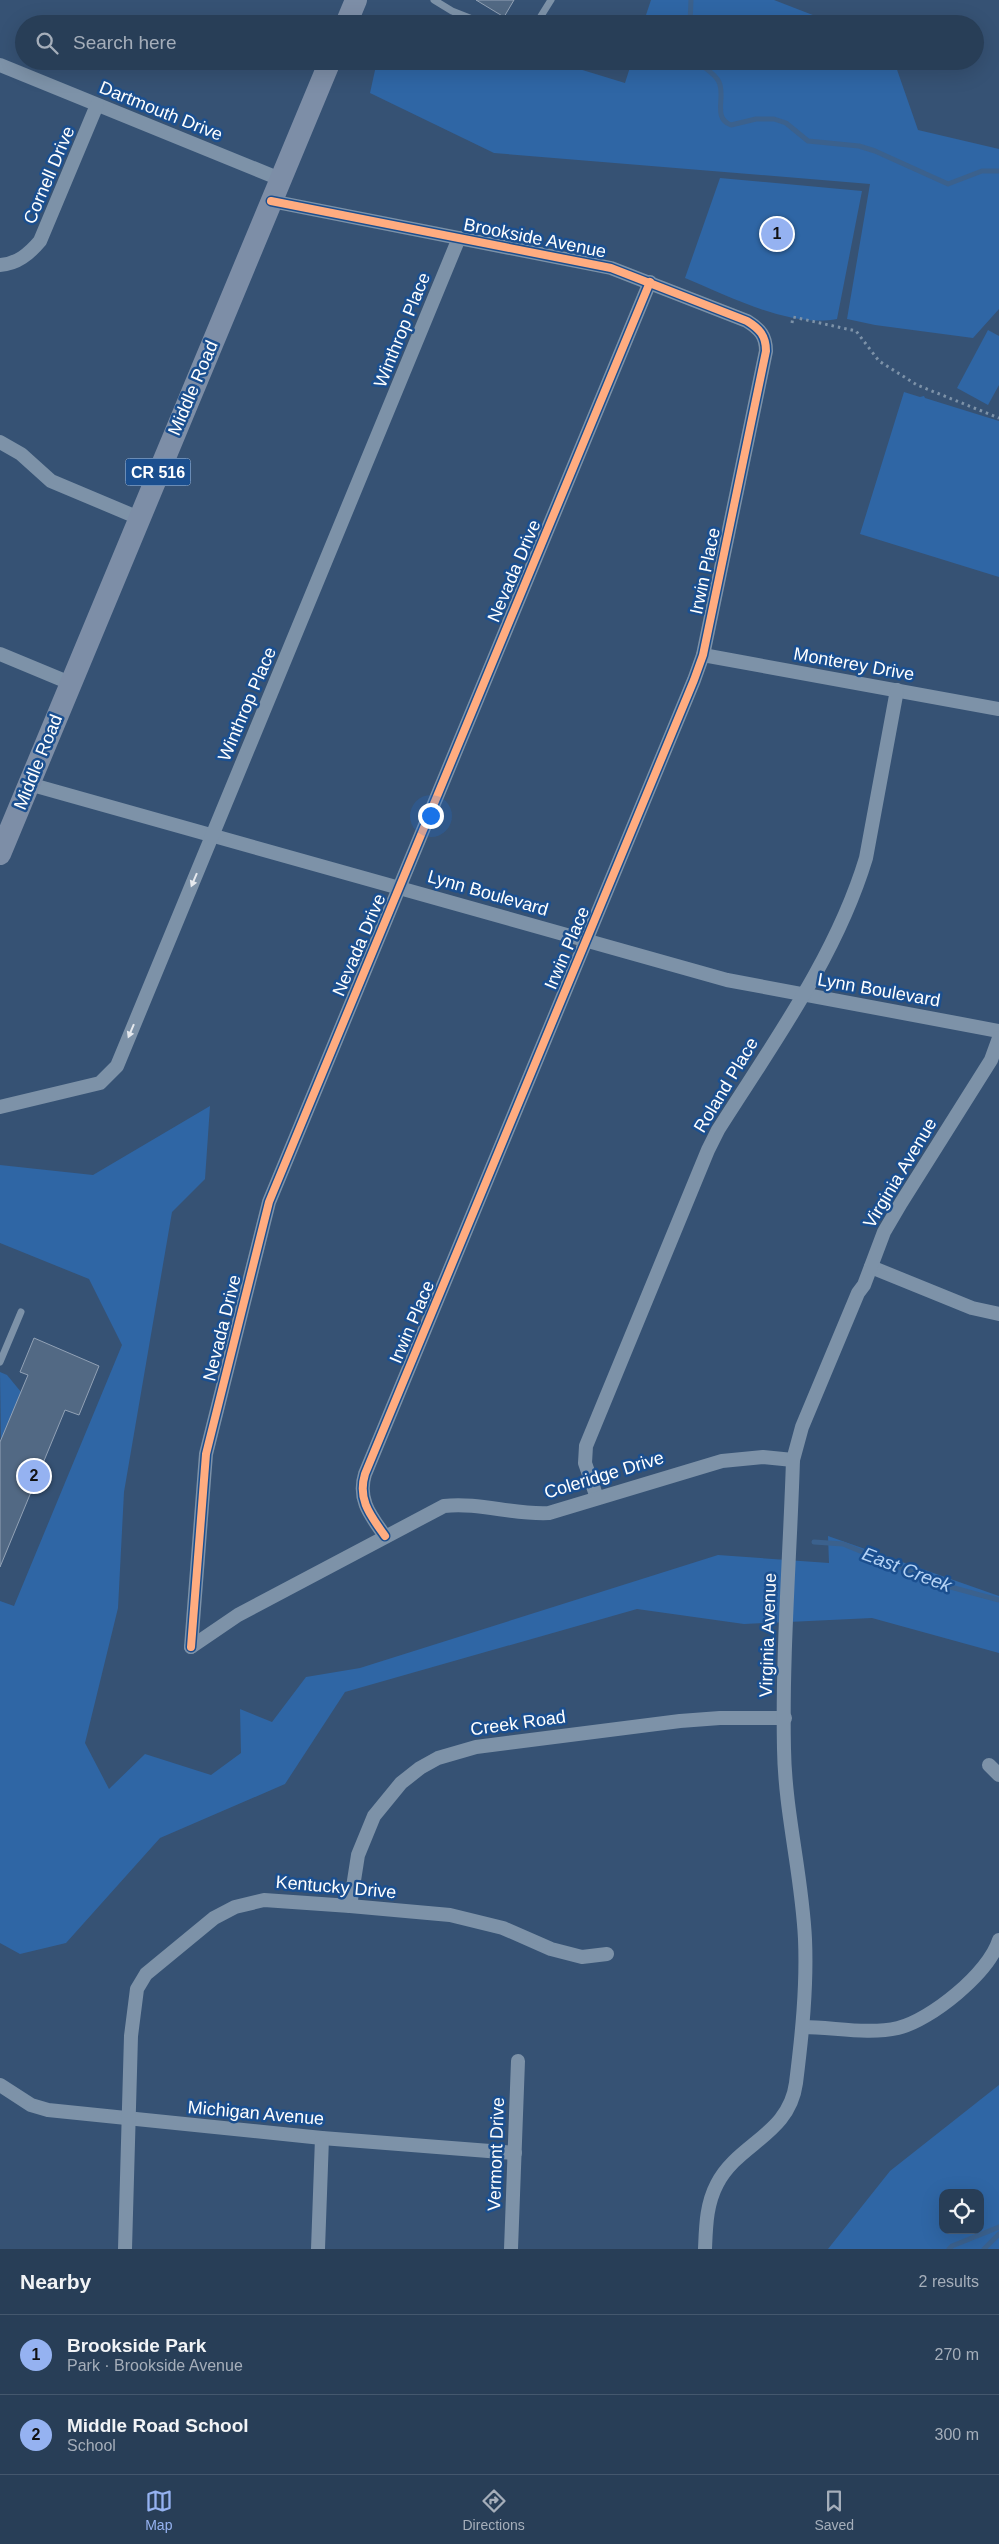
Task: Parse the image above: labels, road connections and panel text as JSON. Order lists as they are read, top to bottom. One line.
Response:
{"streets":{"main road":["Middle Road","CR 516"],"street":["Dartmouth Drive","Cornell Drive","Brookside Avenue","Winthrop Place","Nevada Drive","Irwin Place","Monterey Drive","Lynn Boulevard","Roland Place","Virginia Avenue","Coleridge Drive","Creek Road","Kentucky Drive","Michigan Avenue","Vermont Drive"]},"crossings":[["Dartmouth Drive","Cornell Drive"],["Dartmouth Drive","Middle Road"],["Brookside Avenue","Winthrop Place"],["Brookside Avenue","Middle Road"],["Brookside Avenue","Nevada Drive"],["Brookside Avenue","Irwin Place"],["Winthrop Place","Lynn Boulevard"],["Middle Road","Lynn Boulevard"],["Nevada Drive","Lynn Boulevard"],["Nevada Drive","Coleridge Drive"],["Irwin Place","Monterey Drive"],["Irwin Place","Lynn Boulevard"],["Irwin Place","Coleridge Drive"],["Monterey Drive","Roland Place"],["Lynn Boulevard","Roland Place"],["Roland Place","Coleridge Drive"],["Virginia Avenue","Coleridge Drive"],["Virginia Avenue","Creek Road"],["Creek Road","Kentucky Drive"],["Kentucky Drive","Michigan Avenue"],["Michigan Avenue","Vermont Drive"]],"water":["East Creek"],"page":{"search":"Search here","pins":["1","2"],"heading":["Nearby","2 results"],"list":[{"mark":"1","name":"Brookside Park","note":"Park · Brookside Avenue","value":"270 m"},{"mark":"2","name":"Middle Road School","note":"School","value":"300 m"}],"nav":["Map","Directions","Saved"]}}
